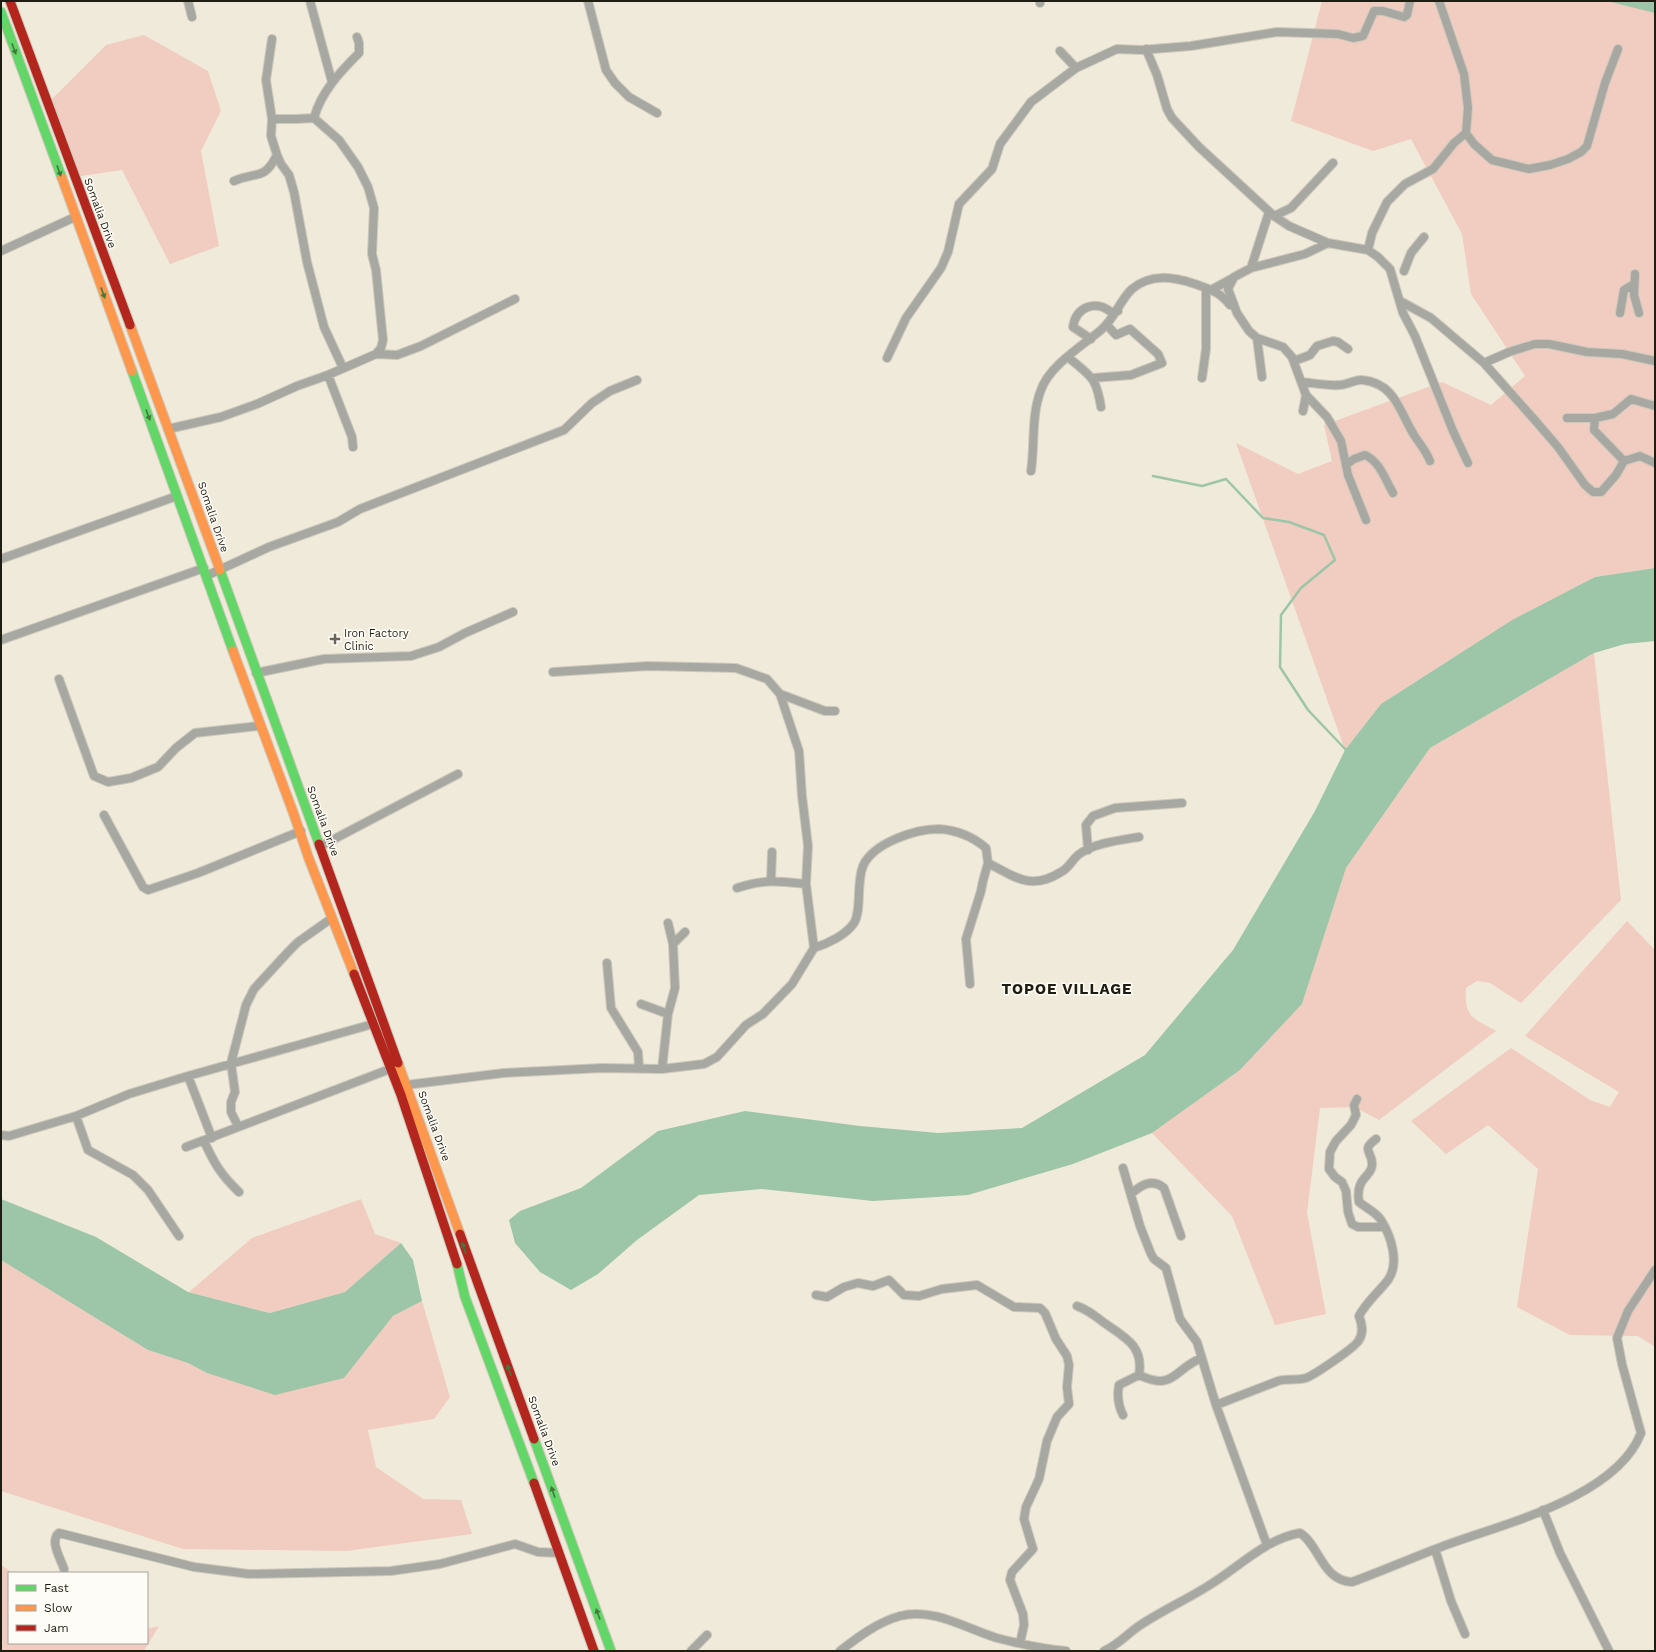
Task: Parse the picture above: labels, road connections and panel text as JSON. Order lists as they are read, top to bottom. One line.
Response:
{"streets":{"main road":["Somalia Drive"]},"districts":["TOPOE VILLAGE"],"places":{"health":["Iron Factory Clinic"]},"legend":["Fast","Slow","Jam"]}
